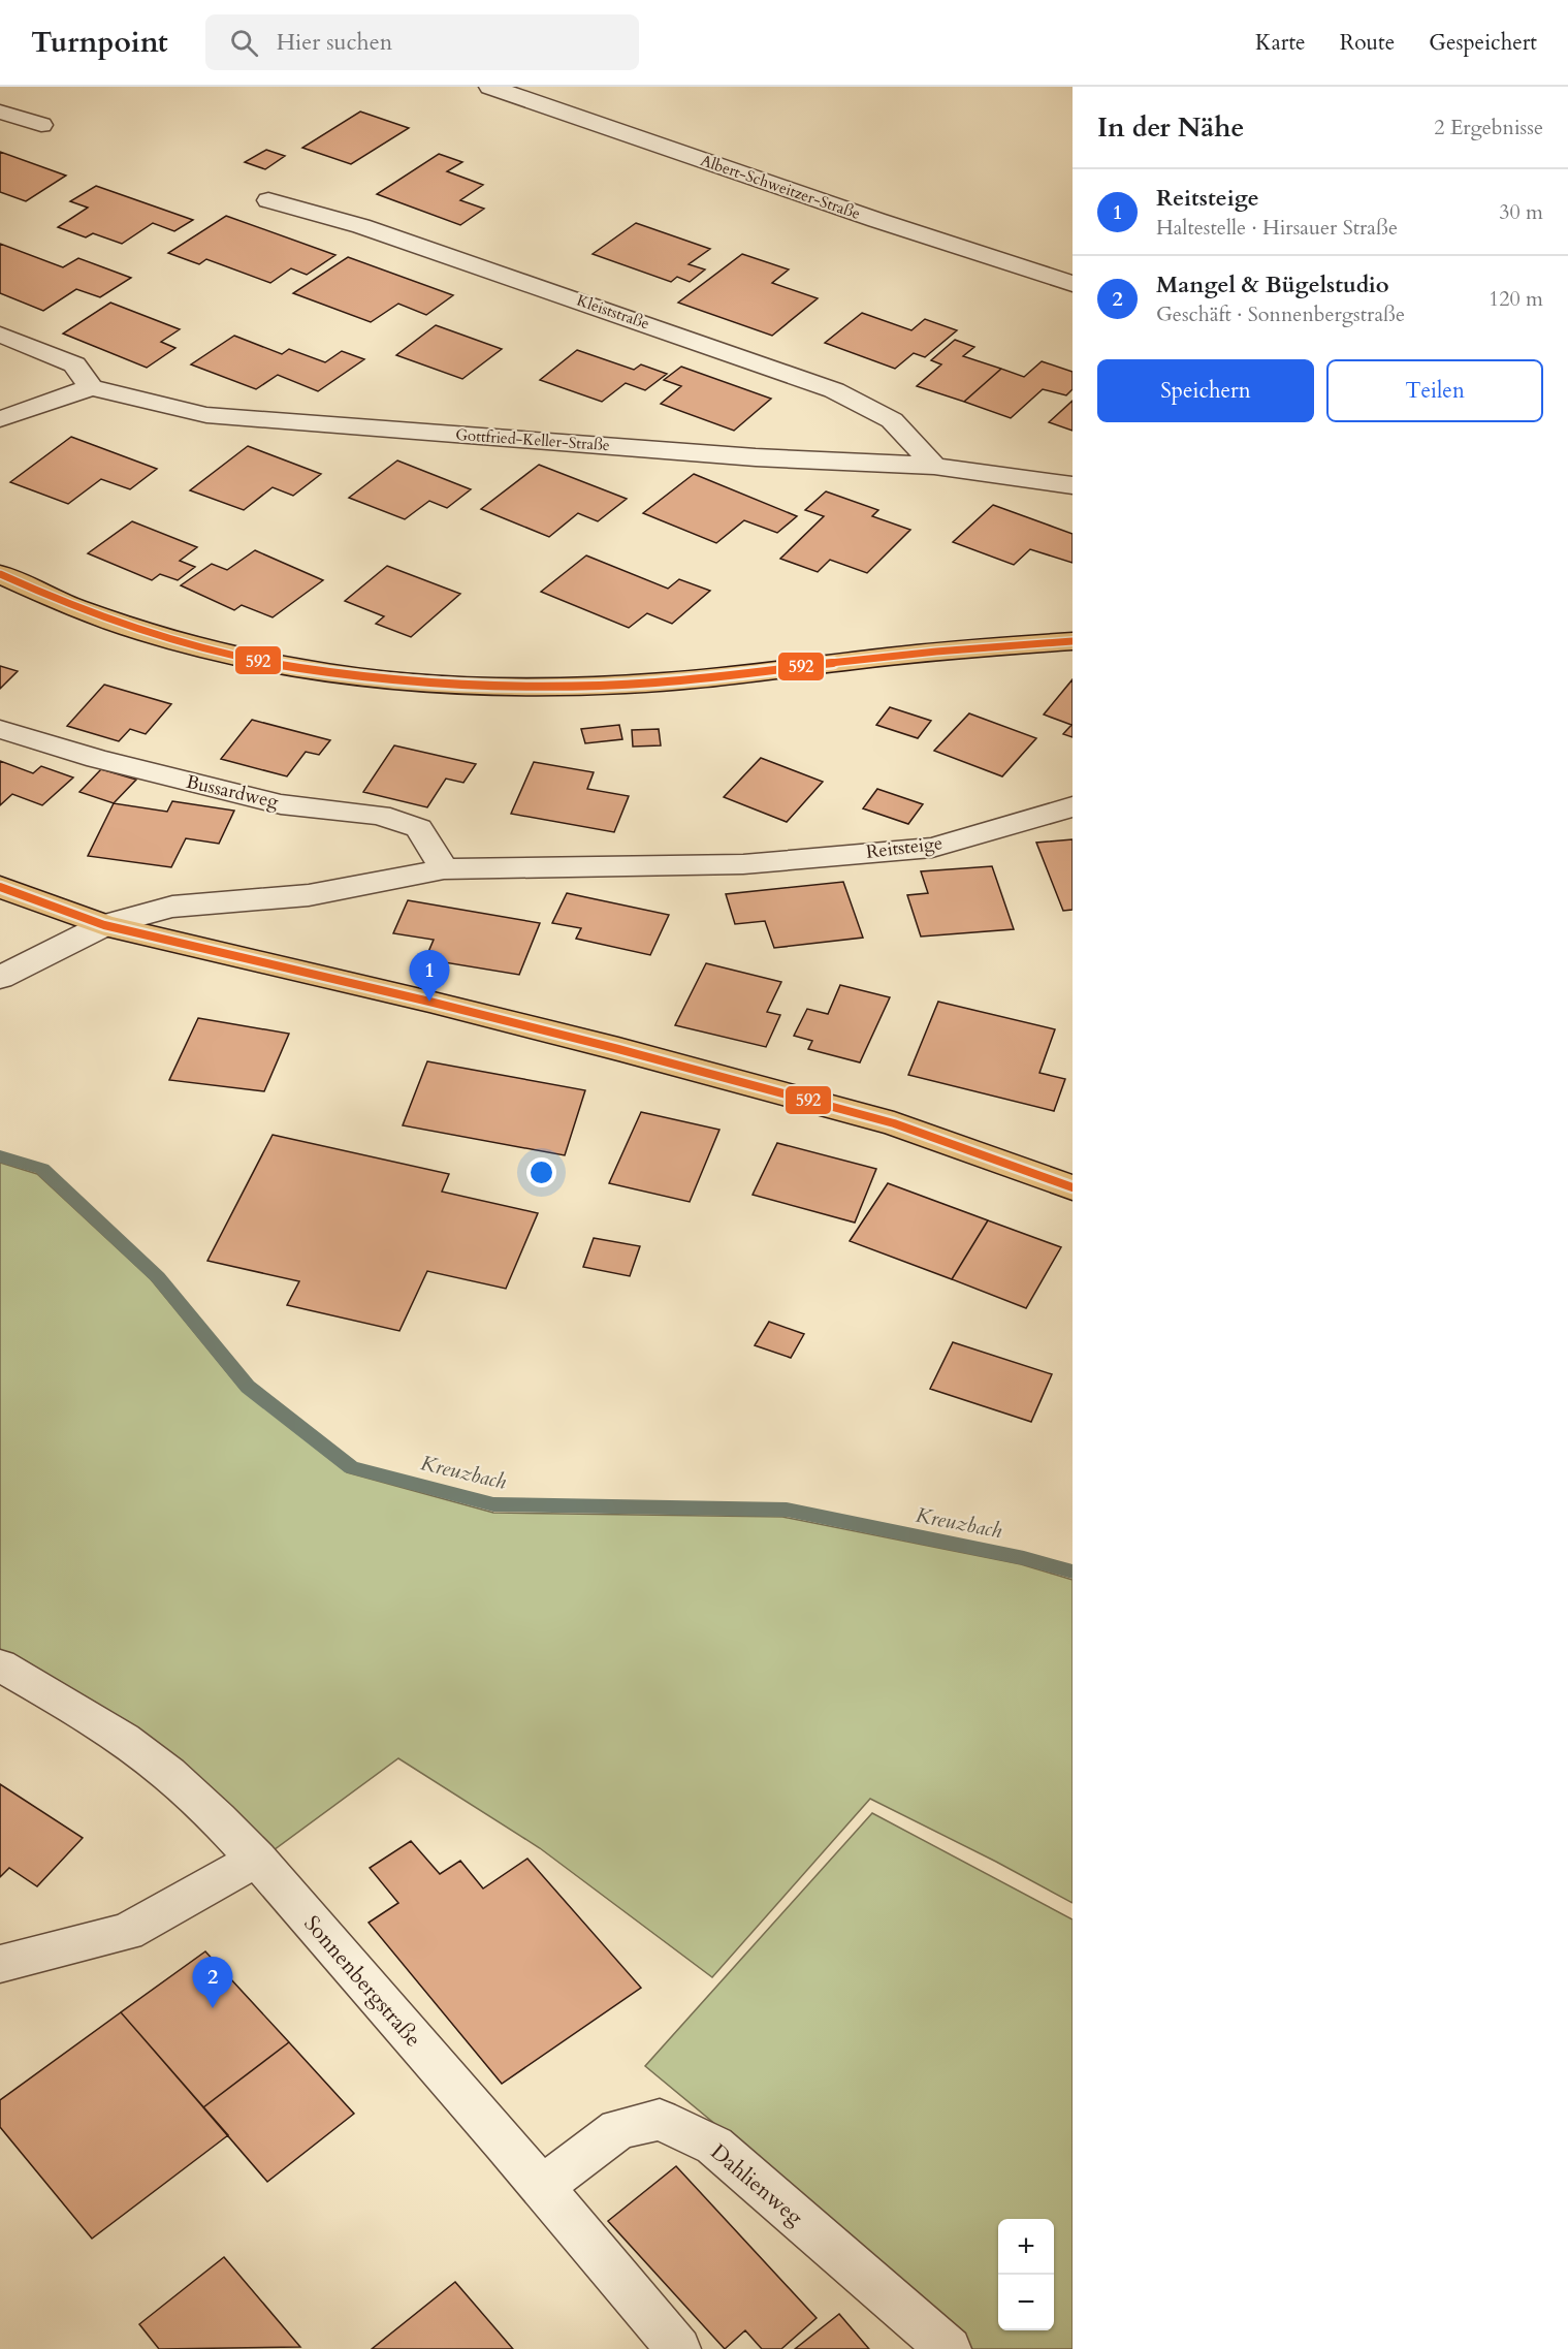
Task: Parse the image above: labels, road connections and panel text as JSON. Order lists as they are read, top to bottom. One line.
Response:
{"streets":{"street":["Albert-Schweitzer-Straße","Kleiststraße","Gottfried-Keller-Straße","Bussardweg","Reitsteige","Sonnenbergstraße","Dahlienweg"]},"crossings":[["Kleiststraße","Gottfried-Keller-Straße"],["Bussardweg","Reitsteige"],["Sonnenbergstraße","Dahlienweg"]],"water":["Kreuzbach"],"lines":["transit line 592"],"page":{"header":"Turnpoint","search":"Hier suchen","nav":["Karte","Route","Gespeichert"],"heading":["In der Nähe","2 Ergebnisse"],"list":[{"mark":"1","name":"Reitsteige","note":"Haltestelle · Hirsauer Straße","value":"30 m"},{"mark":"2","name":"Mangel & Bügelstudio","note":"Geschäft · Sonnenbergstraße","value":"120 m"}],"buttons":["Speichern","Teilen"],"pins":["1","2"],"map_buttons":["+","−"]}}
